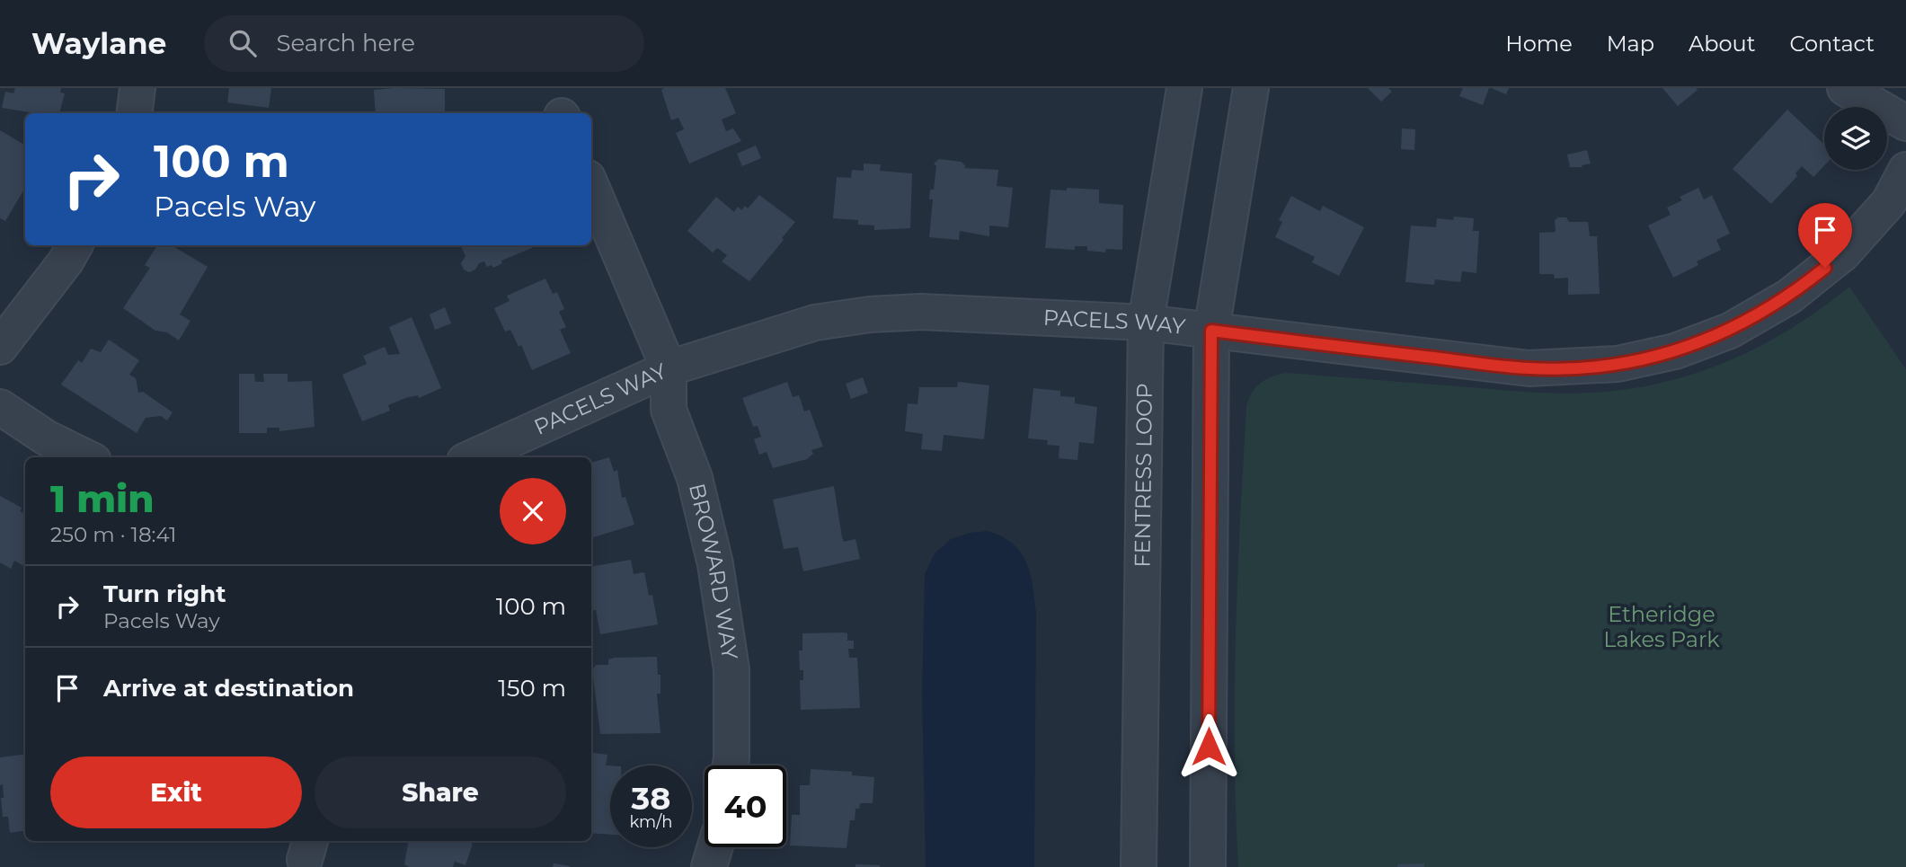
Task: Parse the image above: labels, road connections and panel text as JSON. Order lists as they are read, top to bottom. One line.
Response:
{"streets":{"street":["PACELS WAY","FENTRESS LOOP","BROWARD WAY"]},"crossings":[["PACELS WAY","FENTRESS LOOP"],["PACELS WAY","BROWARD WAY"]],"parks":["Etheridge Lakes Park"],"page":{"header":"Waylane","search":"Search here","nav":["Home","Map","About","Contact"],"turn":["100 m","Pacels Way"],"heading":["1 min","250 m · 18:41"],"list":[{"name":"Turn right","note":"Pacels Way","value":"100 m"},{"name":"Arrive at destination","value":"150 m"}],"buttons":["Exit","Share"],"speed":"38 km/h","limit":"40"}}
